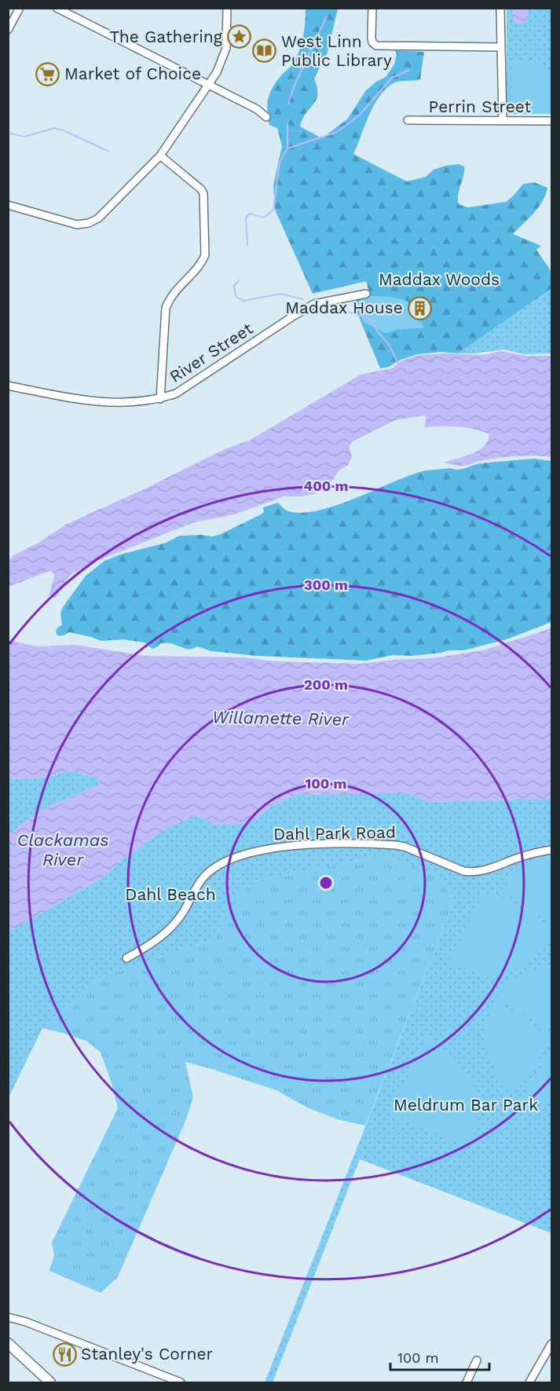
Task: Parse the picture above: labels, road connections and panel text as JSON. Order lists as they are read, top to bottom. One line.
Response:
{"streets":{"street":["Perrin Street","River Street","Dahl Park Road"]},"water":["Willamette River","Clackamas River"],"parks":["Maddax Woods","Dahl Beach","Meldrum Bar Park"],"places":{"place":["The Gathering"],"library":["West Linn Public Library"],"supermarket":["Market of Choice"],"building":["Maddax House"],"restaurant":["Stanley's Corner"]},"scale_bar":"100 m","rings":["400 m","300 m","200 m","100 m"]}
